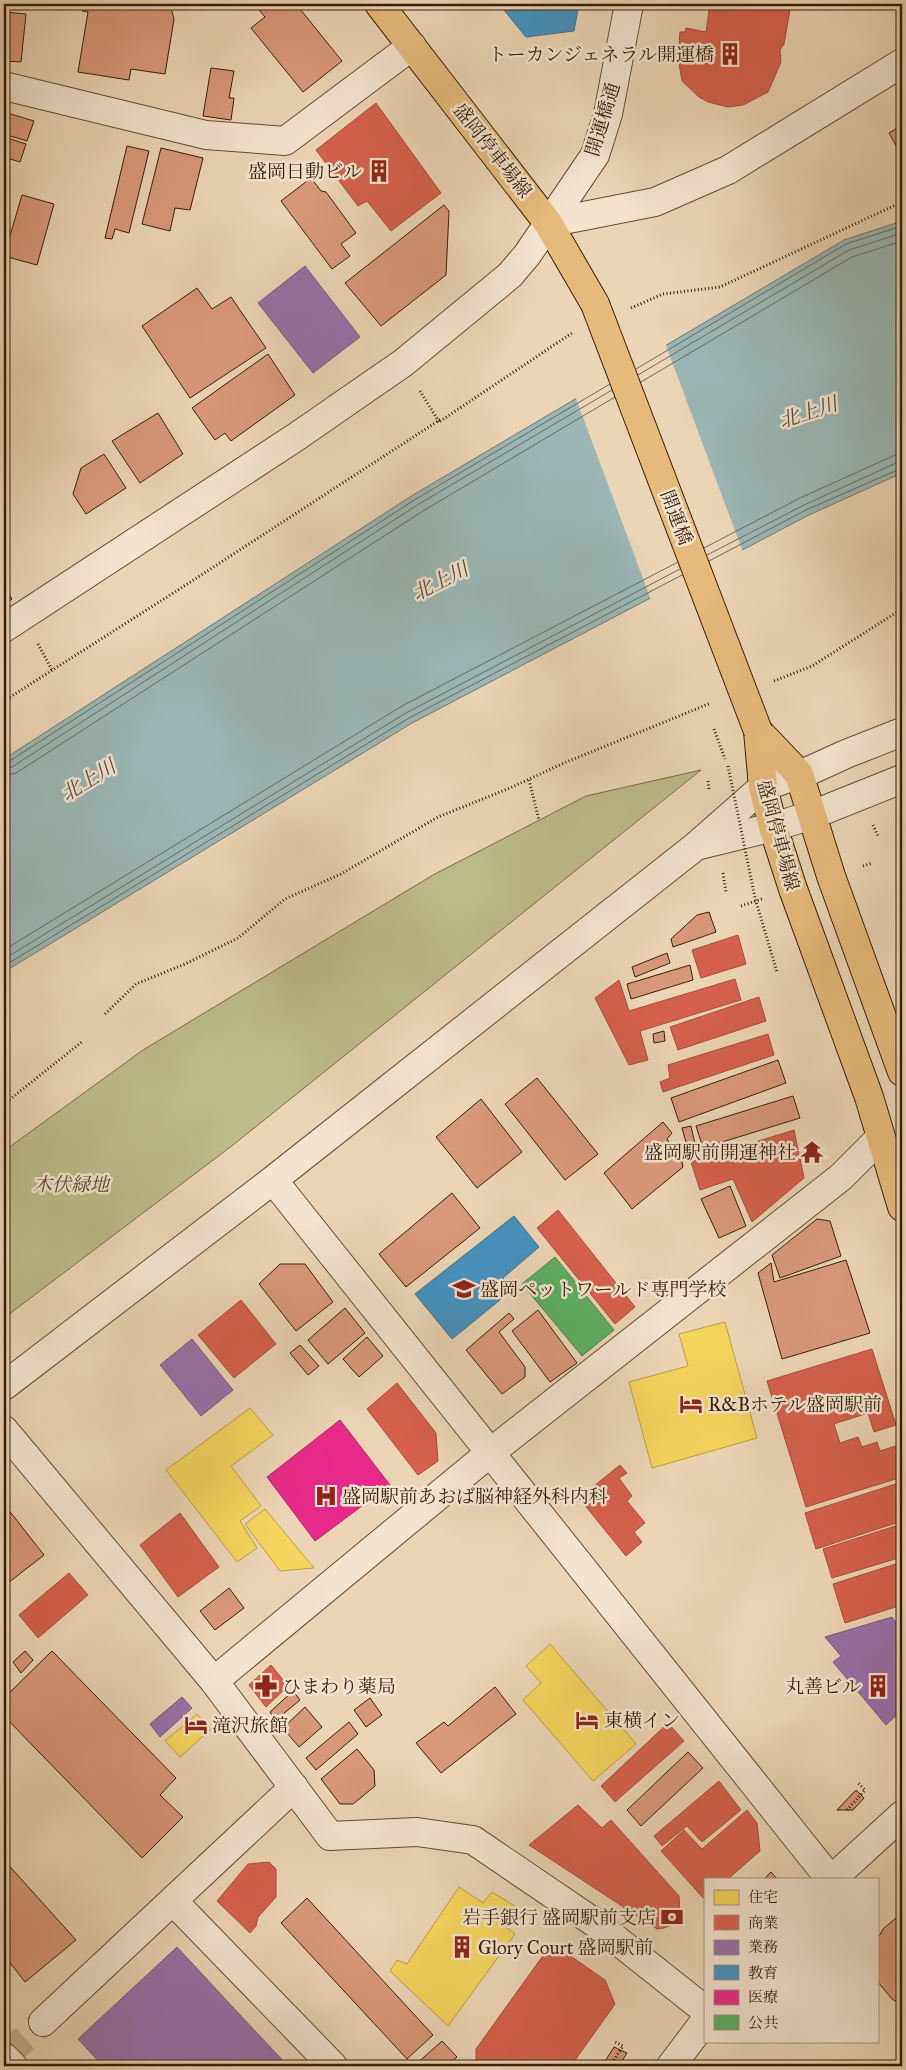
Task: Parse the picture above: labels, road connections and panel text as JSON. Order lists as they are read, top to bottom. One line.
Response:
{"streets":{"main road":["盛岡停車場線","開運橋"],"street":["開運橋通"]},"crossings":[["開運橋通","盛岡停車場線"],["盛岡停車場線","開運橋"]],"water":["北上川"],"parks":["木伏緑地"],"places":{"building":["トーカンジェネラル開運橋","盛岡日動ビル","丸善ビル","Glory Court 盛岡駅前"],"temple":["盛岡駅前開運神社"],"school or university":["盛岡ペットワールド専門学校"],"hotel":["R&Bホテル盛岡駅前","東横イン","滝沢旅館"],"hospital":["盛岡駅前あおば脳神経外科内科"],"pharmacy":["ひまわり薬局"],"bank":["岩手銀行 盛岡駅前支店"]},"legend":["住宅","商業","業務","教育","医療","公共"]}
